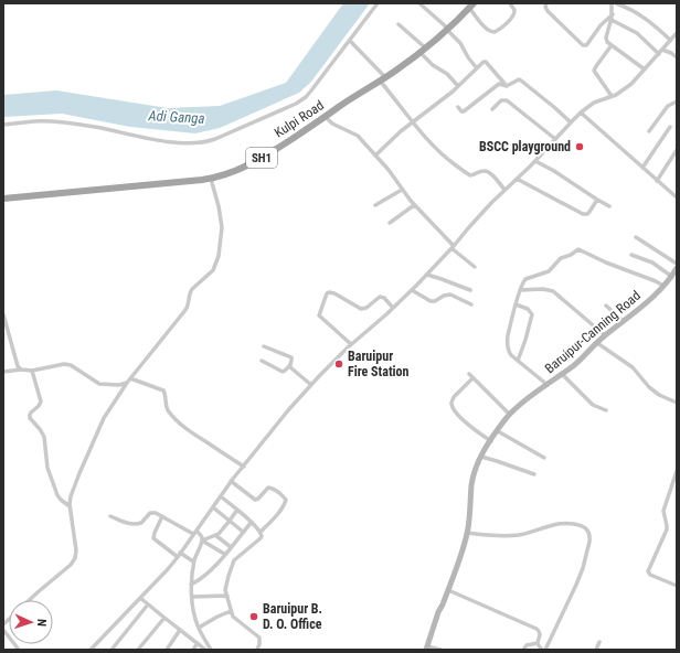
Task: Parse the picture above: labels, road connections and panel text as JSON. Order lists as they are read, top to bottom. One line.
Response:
{"streets":{"main road":["Kulpi Road","SH1","Baruipur-Canning Road"]},"water":["Adi Ganga"],"places":["BSCC playground","Baruipur Fire Station","Baruipur B. D. O. Office"],"north":"right"}
